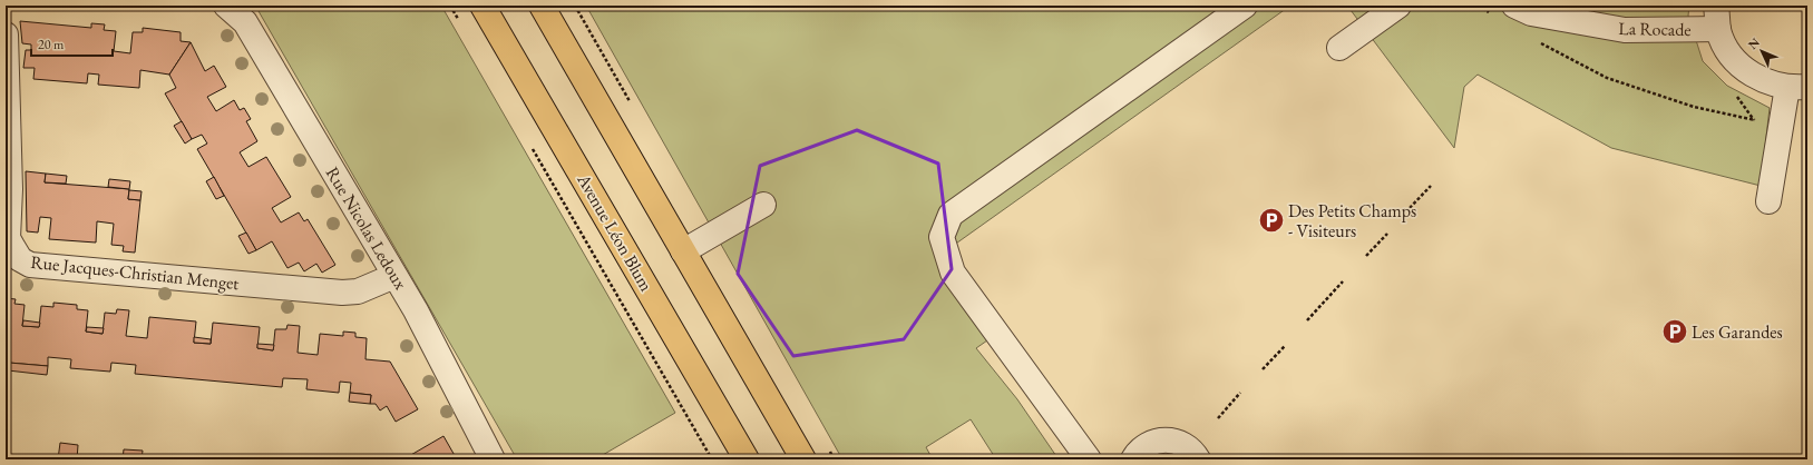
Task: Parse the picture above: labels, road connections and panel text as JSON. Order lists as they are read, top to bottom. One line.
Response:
{"streets":{"main road":["Avenue Léon Blum"],"street":["La Rocade","Rue Nicolas Ledoux","Rue Jacques-Christian Menget"]},"crossings":[["Rue Nicolas Ledoux","Rue Jacques-Christian Menget"]],"places":{"parking":["Des Petits Champs - Visiteurs","Les Garandes"]},"scale_bar":"20 m","north":"top left"}
